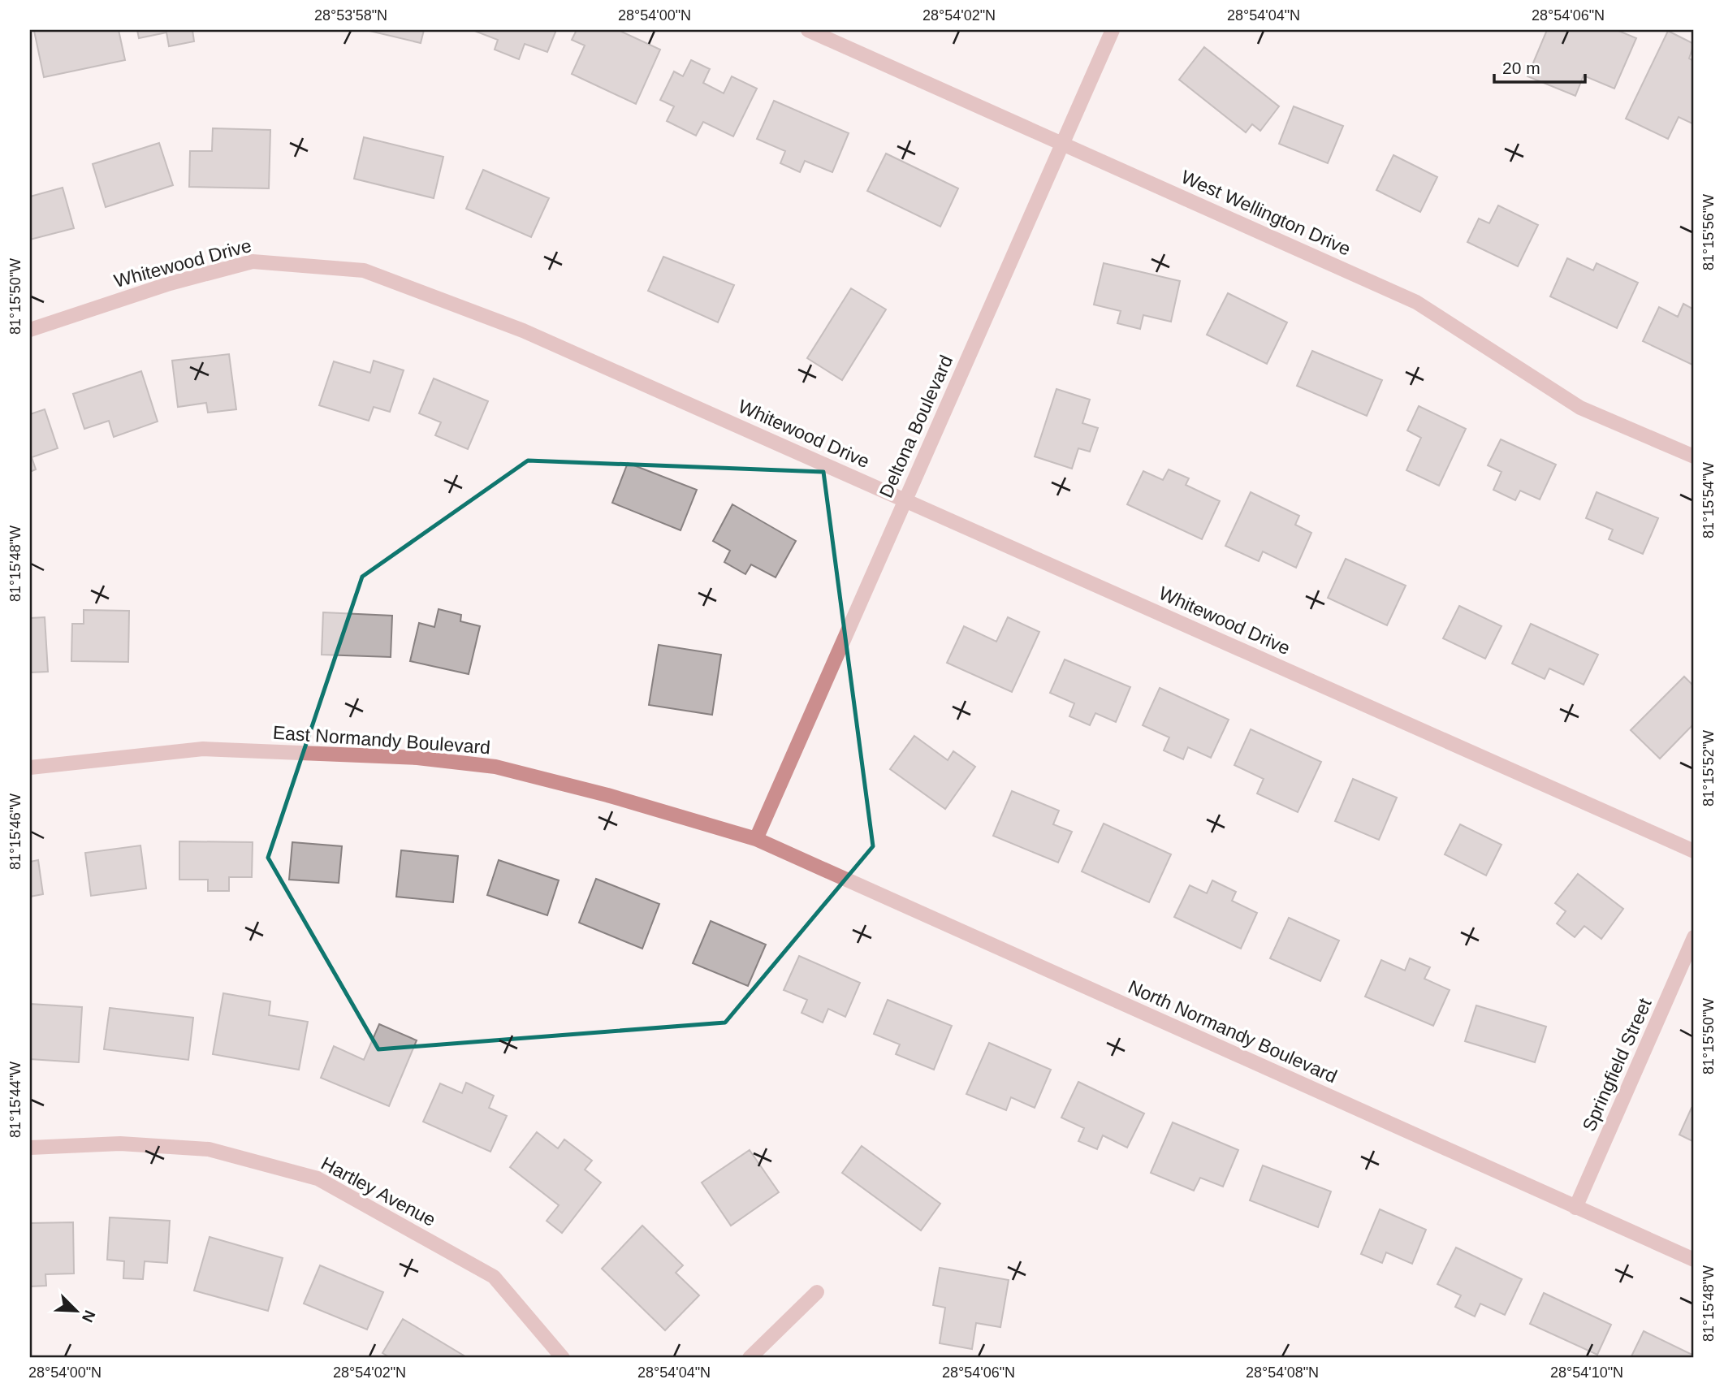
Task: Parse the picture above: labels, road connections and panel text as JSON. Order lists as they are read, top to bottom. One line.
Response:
{"streets":{"street":["West Wellington Drive","Whitewood Drive","Deltona Boulevard","East Normandy Boulevard","North Normandy Boulevard","Springfield Street","Hartley Avenue"]},"crossings":[["West Wellington Drive","Deltona Boulevard"],["Whitewood Drive","Deltona Boulevard"],["Deltona Boulevard","East Normandy Boulevard"],["Deltona Boulevard","North Normandy Boulevard"],["East Normandy Boulevard","North Normandy Boulevard"],["North Normandy Boulevard","Springfield Street"]],"scale_bar":"20 m","north":"bottom right","coordinates":["28°53'58\"N","28°54'00\"N","28°54'02\"N","28°54'04\"N","28°54'06\"N","81°15'56\"W","81°15'50\"W","81°15'54\"W","81°15'48\"W","81°15'52\"W","81°15'46\"W","81°15'44\"W","28°54'08\"N","28°54'10\"N"]}
